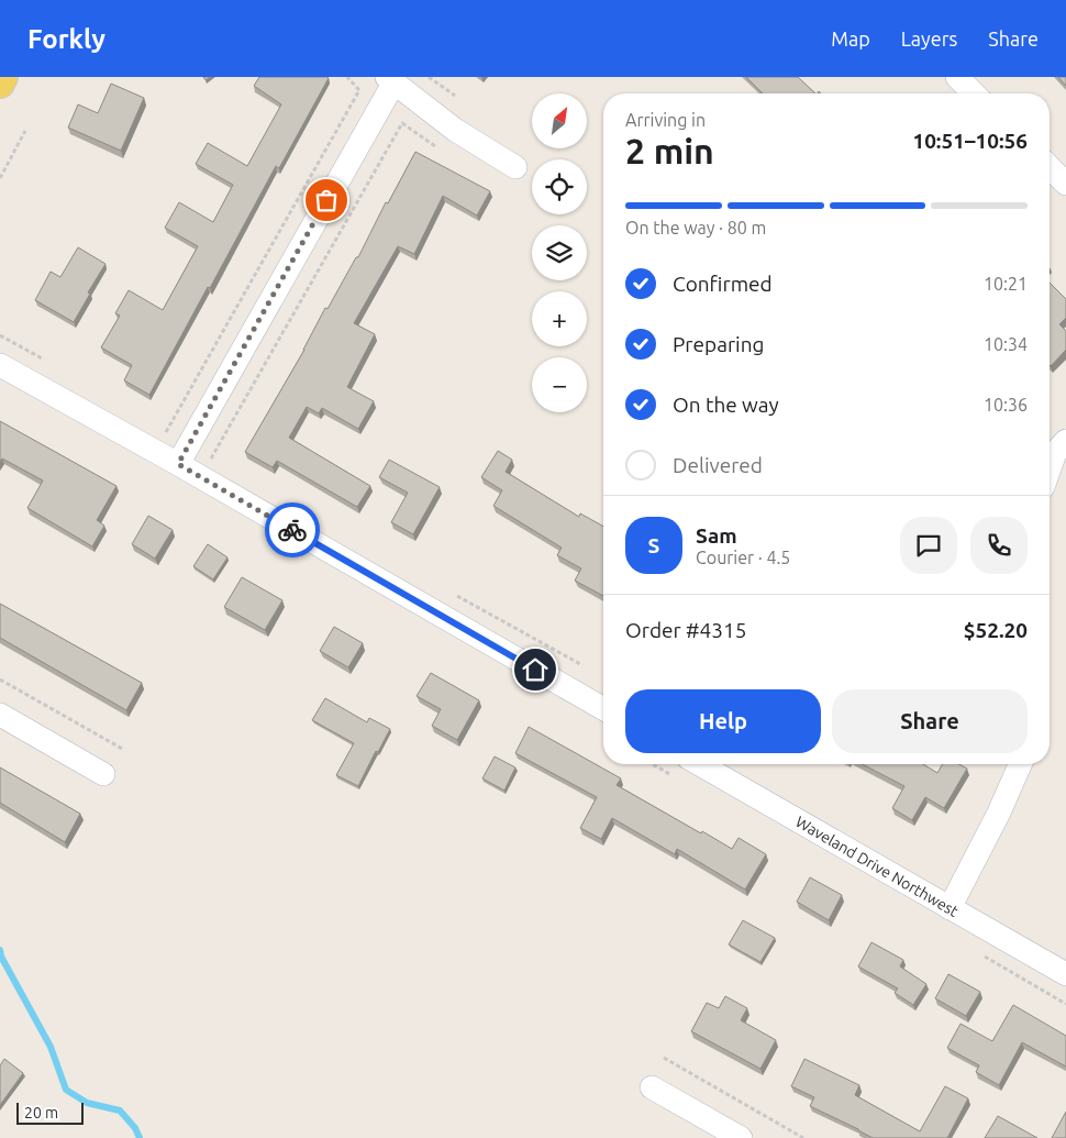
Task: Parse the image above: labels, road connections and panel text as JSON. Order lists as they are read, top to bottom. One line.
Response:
{"streets":{"street":["Waveland Drive Northwest"]},"scale_bar":"20 m","north":"top right","page":{"header":"Forkly","nav":["Map","Layers","Share"],"map_buttons":["+","−"],"heading":["2 min","Arriving in","10:51–10:56"],"panel":["Sam","Courier · 4.5","Order #4315","$52.20"],"bar":"On the way · 80 m","list":[["Confirmed","10:21"],["Preparing","10:34"],["On the way","10:36"],"Delivered"],"round":"S","buttons":["Help","Share"],"scale":"20 m"}}
